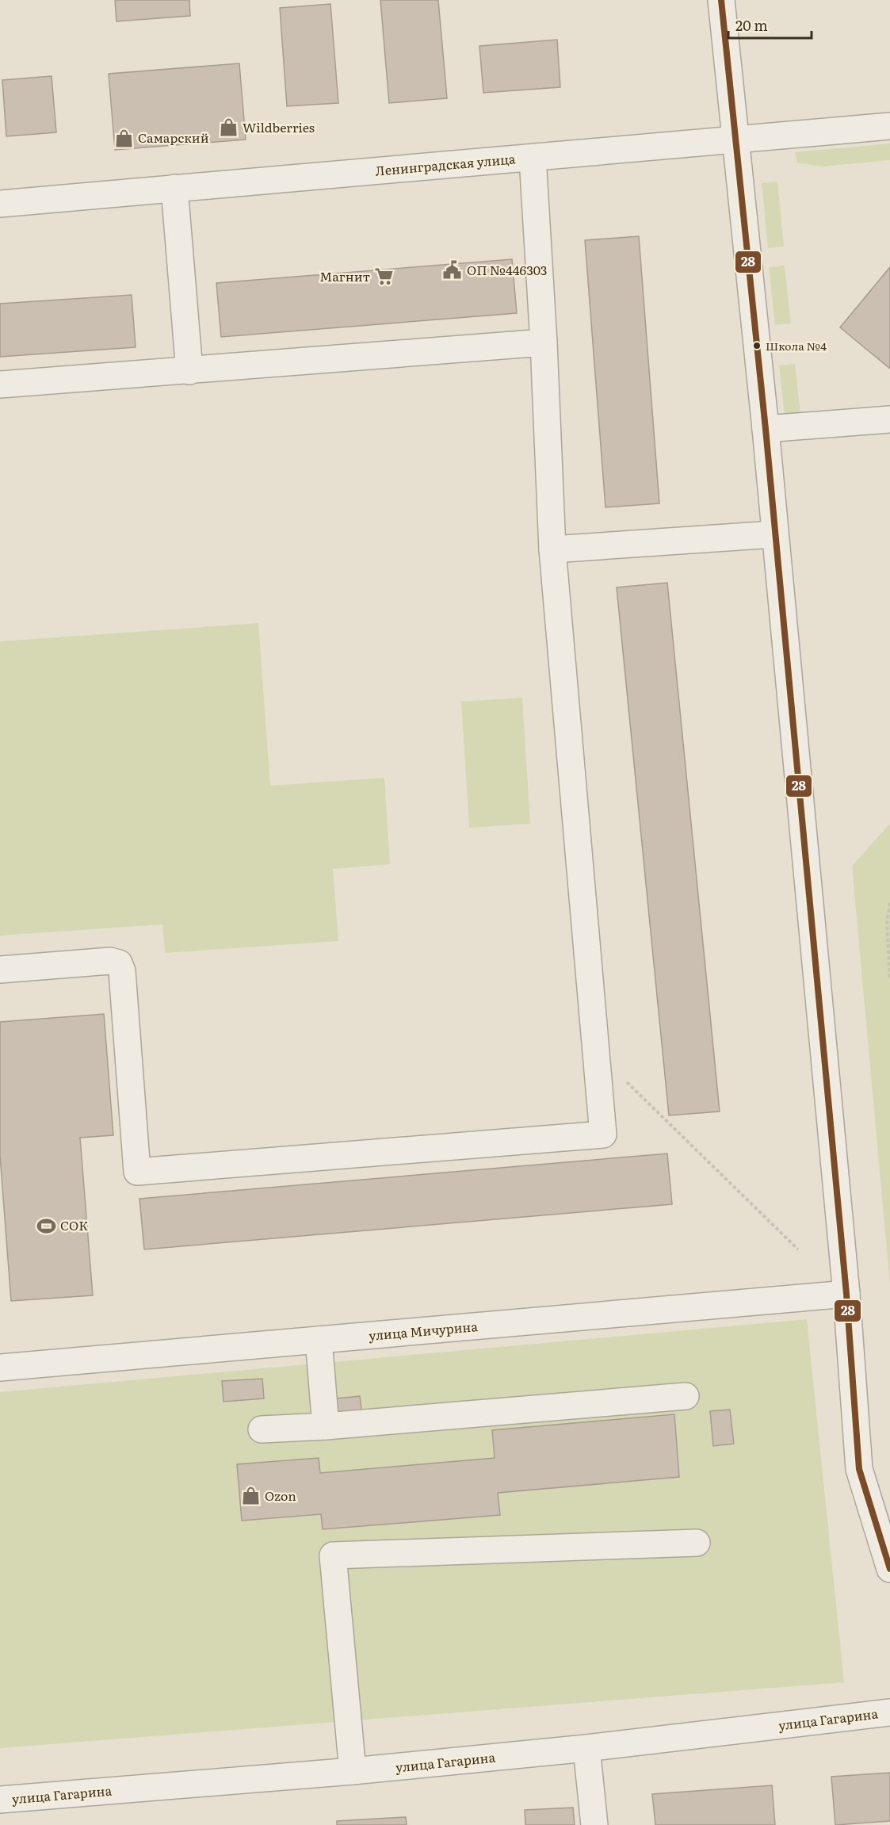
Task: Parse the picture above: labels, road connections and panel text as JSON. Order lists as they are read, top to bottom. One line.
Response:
{"streets":{"street":["Ленинградская улица","улица Мичурина","улица Гагарина"]},"places":{"shop":["Wildberries","Самарский","Ozon"],"public building":["ОП №446303"],"supermarket":["Магнит"],"other":["Школа №4"],"sports":["СОК"]},"lines":["transit line 28"],"scale_bar":"20 m"}
